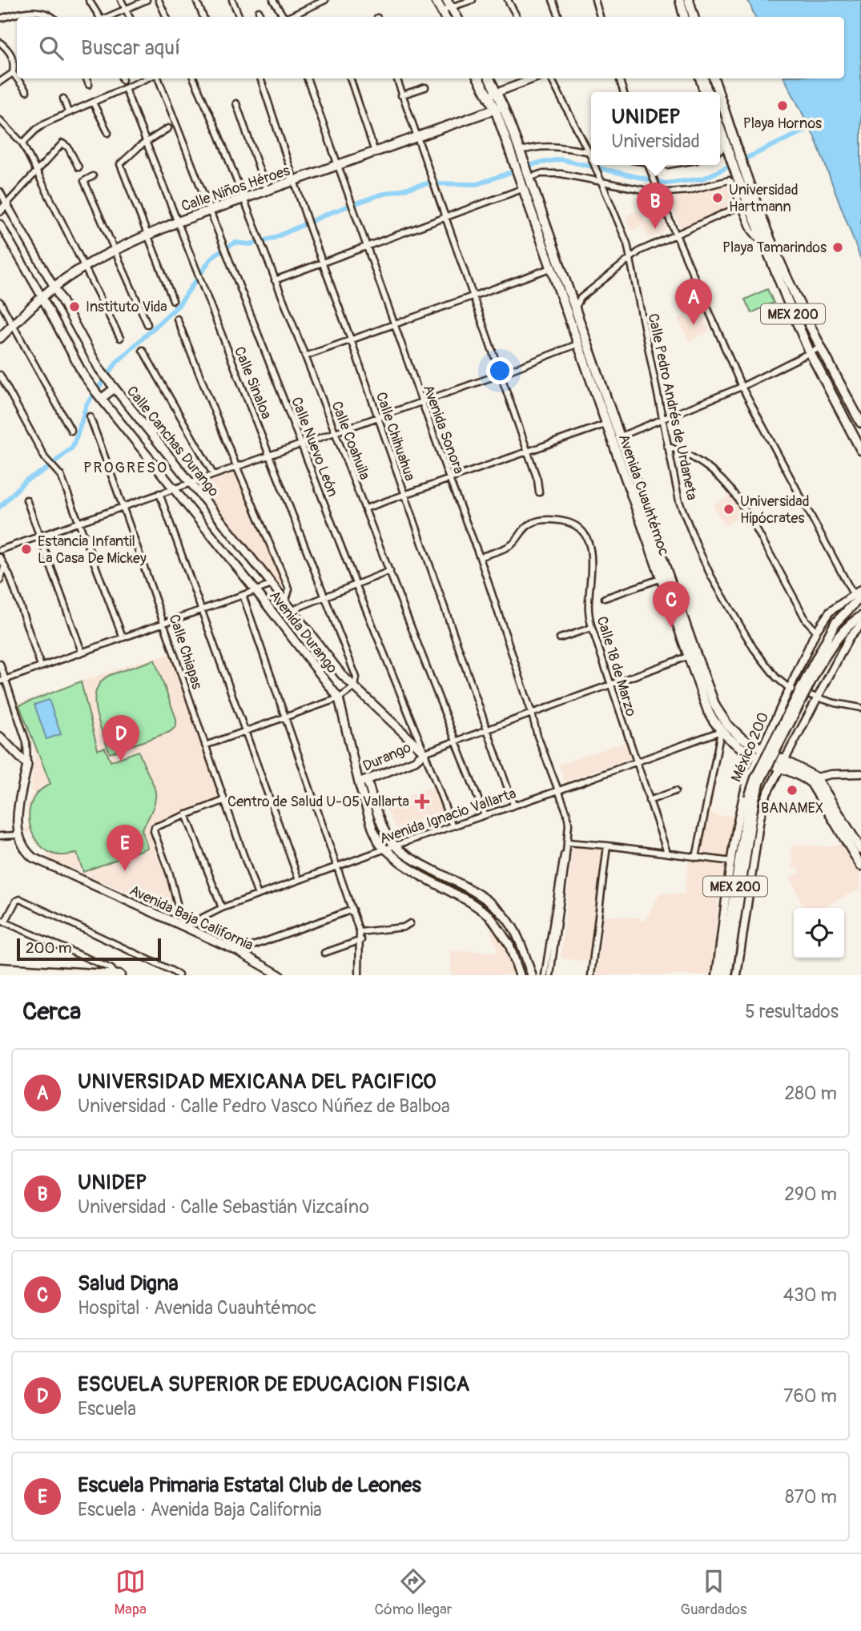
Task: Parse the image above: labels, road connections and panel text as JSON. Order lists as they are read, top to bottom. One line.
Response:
{"streets":{"main road":["Calle Niños Héroes","MEX 200","Calle Canchas Durango","Avenida Cuauhtémoc","Avenida Durango","México 200","Durango","Avenida Baja California"],"street":["Calle Sinaloa","Calle Pedro Andrés de Urdaneta","Avenida Sonora","Calle Chihuahua","Calle Coahuila","Calle Nuevo León","Calle Chiapas","Calle 18 de Marzo","Avenida Ignacio Vallarta"]},"crossings":[["Calle Niños Héroes","Calle Sinaloa"],["Calle Niños Héroes","Avenida Sonora"],["Calle Niños Héroes","Calle Chihuahua"],["Calle Niños Héroes","Calle Coahuila"],["Calle Niños Héroes","Calle Canchas Durango"],["Calle Niños Héroes","Calle Nuevo León"],["Calle Niños Héroes","Avenida Cuauhtémoc"],["Calle Niños Héroes","Avenida Durango"],["MEX 200","México 200"],["Calle Sinaloa","Calle Canchas Durango"],["Calle Pedro Andrés de Urdaneta","México 200"],["Avenida Sonora","Calle 18 de Marzo"],["Avenida Sonora","Avenida Ignacio Vallarta"],["Calle Chihuahua","Avenida Ignacio Vallarta"],["Calle Coahuila","Avenida Ignacio Vallarta"],["Calle Nuevo León","Durango"],["Calle Nuevo León","Avenida Ignacio Vallarta"],["Avenida Cuauhtémoc","México 200"],["Avenida Cuauhtémoc","Avenida Ignacio Vallarta"],["Avenida Durango","Durango"],["Avenida Durango","Avenida Ignacio Vallarta"],["Calle Chiapas","Avenida Ignacio Vallarta"],["Calle 18 de Marzo","Avenida Ignacio Vallarta"],["Avenida Ignacio Vallarta","Avenida Baja California"]],"districts":["PROGRESO"],"places":{"other":["Playa Hornos","Universidad Hartmann","Playa Tamarindos","Instituto Vida","Universidad Hipócrates","Estancia Infantil La Casa De Mickey","BANAMEX"],"health":["Centro de Salud U-05 Vallarta"]},"scale_bar":"200 m","page":{"search":"Buscar aquí","popup":["UNIDEP","Universidad"],"pins":["B","A","C","D","E"],"scale":"200 m","heading":["Cerca","5 resultados"],"list":[{"mark":"A","name":"UNIVERSIDAD MEXICANA DEL PACIFICO","note":"Universidad · Calle Pedro Vasco Núñez de Balboa","value":"280 m"},{"mark":"B","name":"UNIDEP","note":"Universidad · Calle Sebastián Vizcaíno","value":"290 m"},{"mark":"C","name":"Salud Digna","note":"Hospital · Avenida Cuauhtémoc","value":"430 m"},{"mark":"D","name":"ESCUELA SUPERIOR DE EDUCACION FISICA","note":"Escuela","value":"760 m"},{"mark":"E","name":"Escuela Primaria Estatal Club de Leones","note":"Escuela · Avenida Baja California","value":"870 m"}],"nav":["Mapa","Cómo llegar","Guardados"]}}
